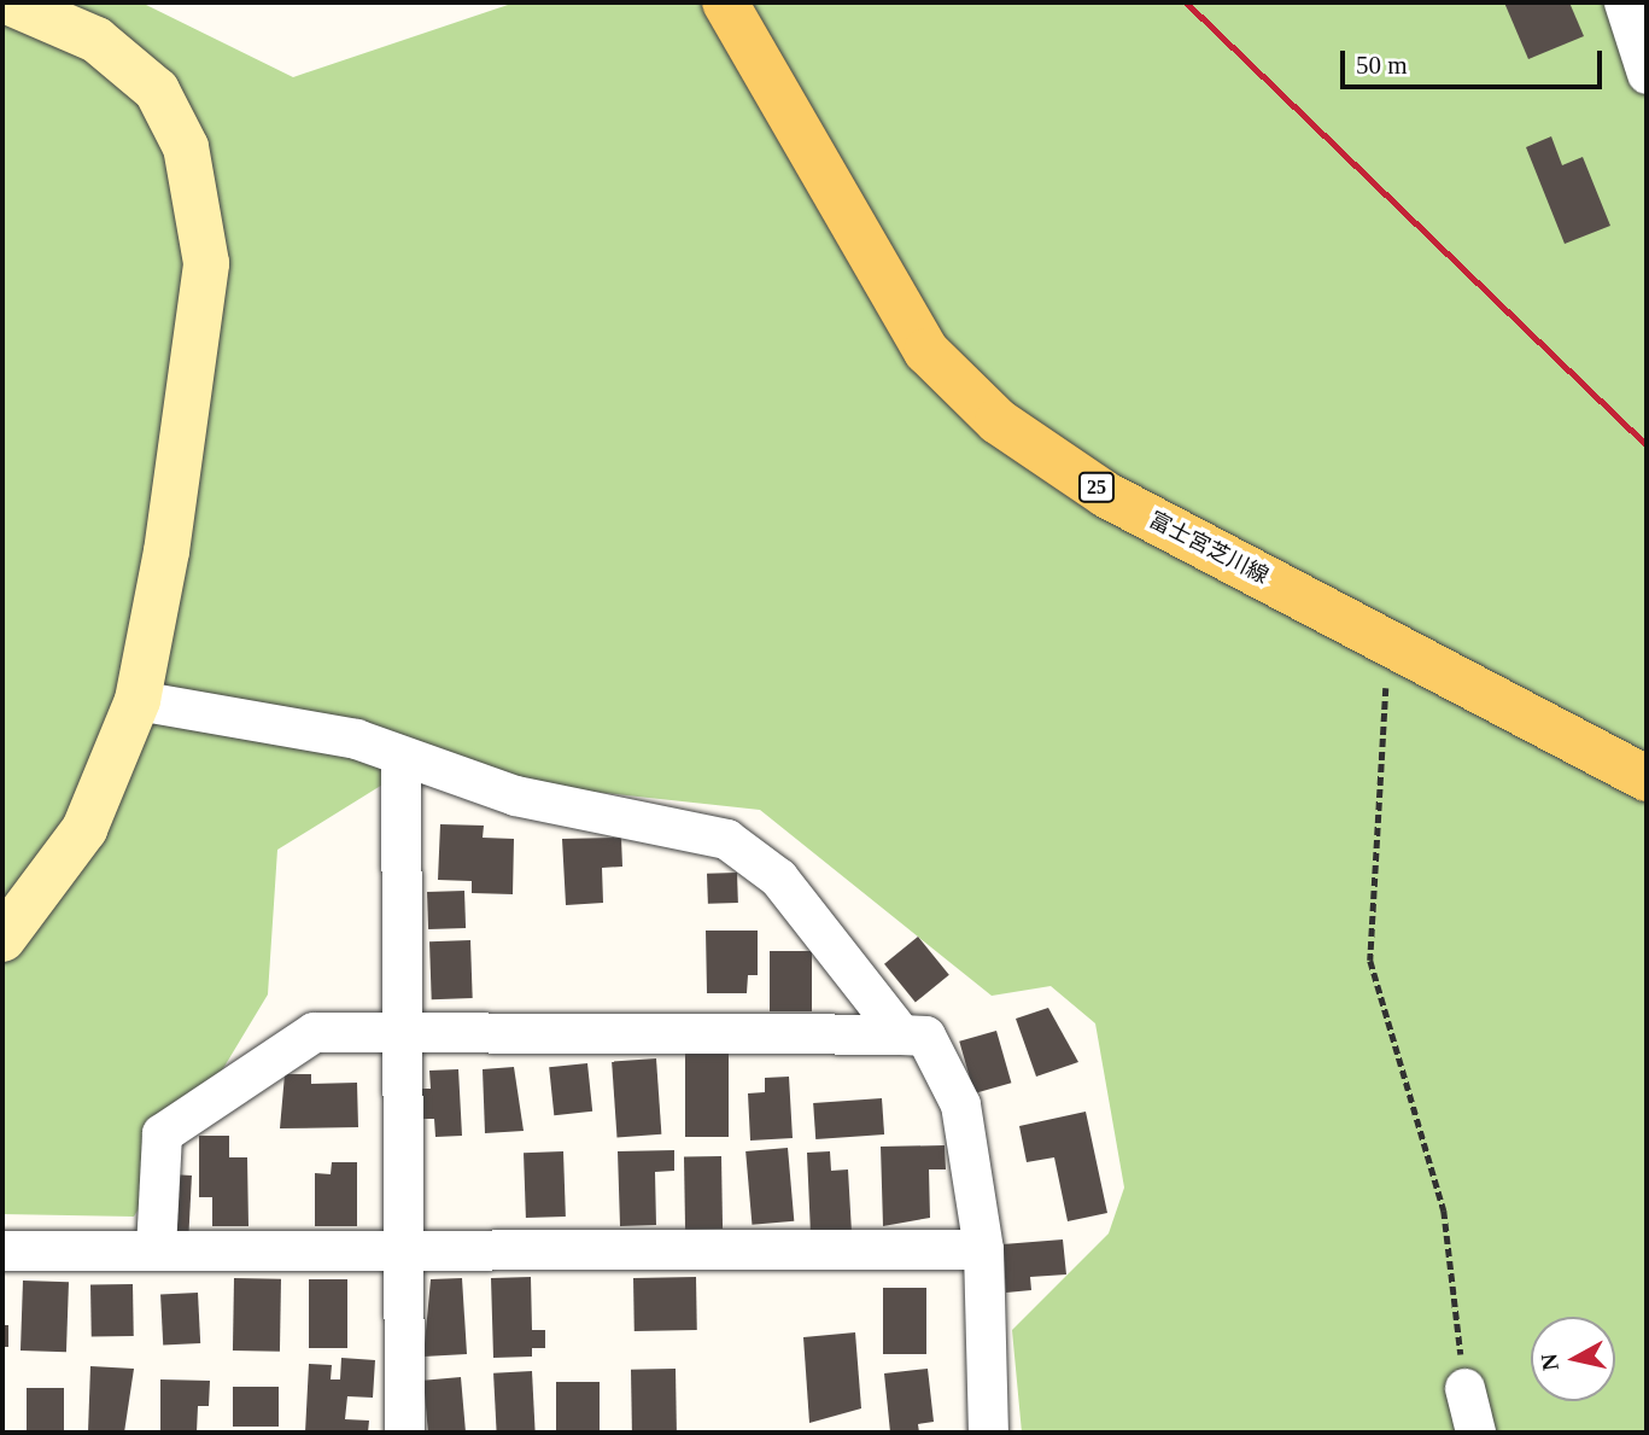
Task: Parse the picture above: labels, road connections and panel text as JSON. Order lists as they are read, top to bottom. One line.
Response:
{"streets":{"main road":["25","富士宮芝川線"]},"scale_bar":"50 m","north":"left"}
